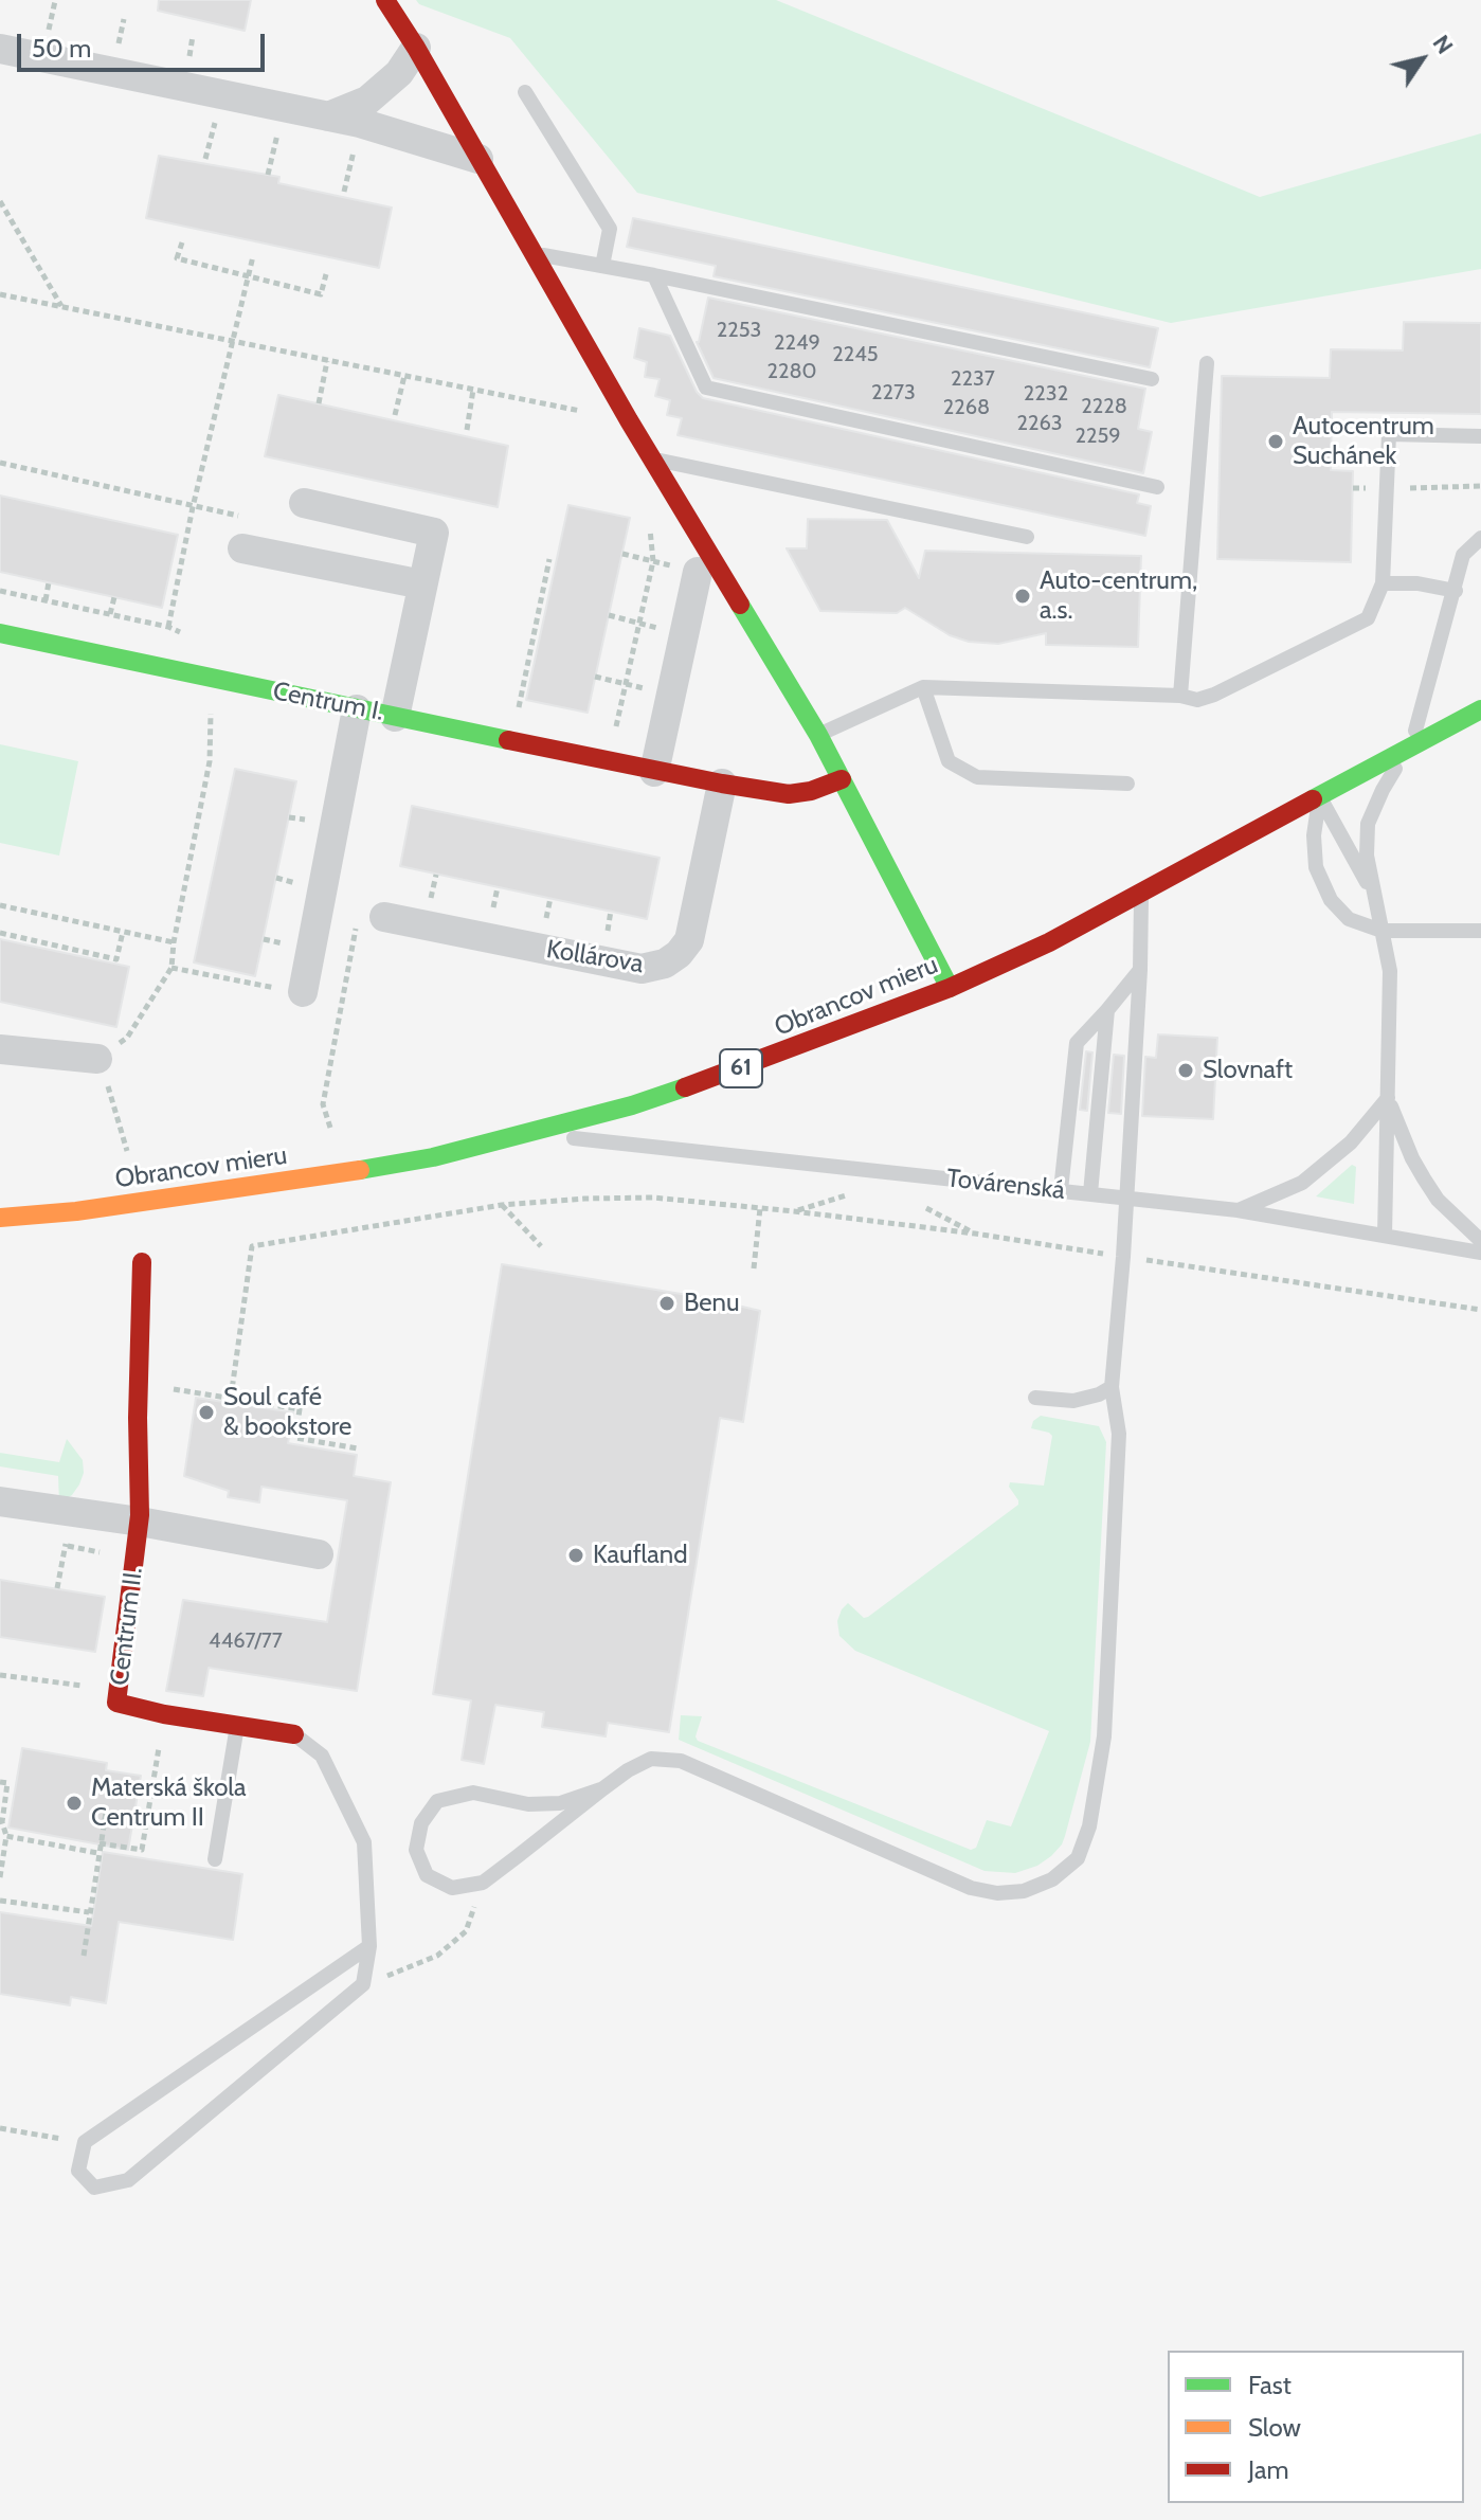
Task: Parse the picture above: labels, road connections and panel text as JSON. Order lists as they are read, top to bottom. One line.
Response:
{"streets":{"street":["Centrum I.","Kollárova","Obrancov mieru","61","Centrum II."],"lane":["Továrenská"]},"crossings":[["Obrancov mieru","Továrenská"]],"places":["Autocentrum Suchánek","Auto-centrum, a.s.","Slovnaft","Benu","Soul café & bookstore","Kaufland","Materská škola Centrum II"],"house_numbers":["2253","2249","2245","2280","2237","2273","2232","2228","2268","2263","2259","4467/77"],"legend":["Fast","Slow","Jam"],"scale_bar":"50 m","north":"top right"}
